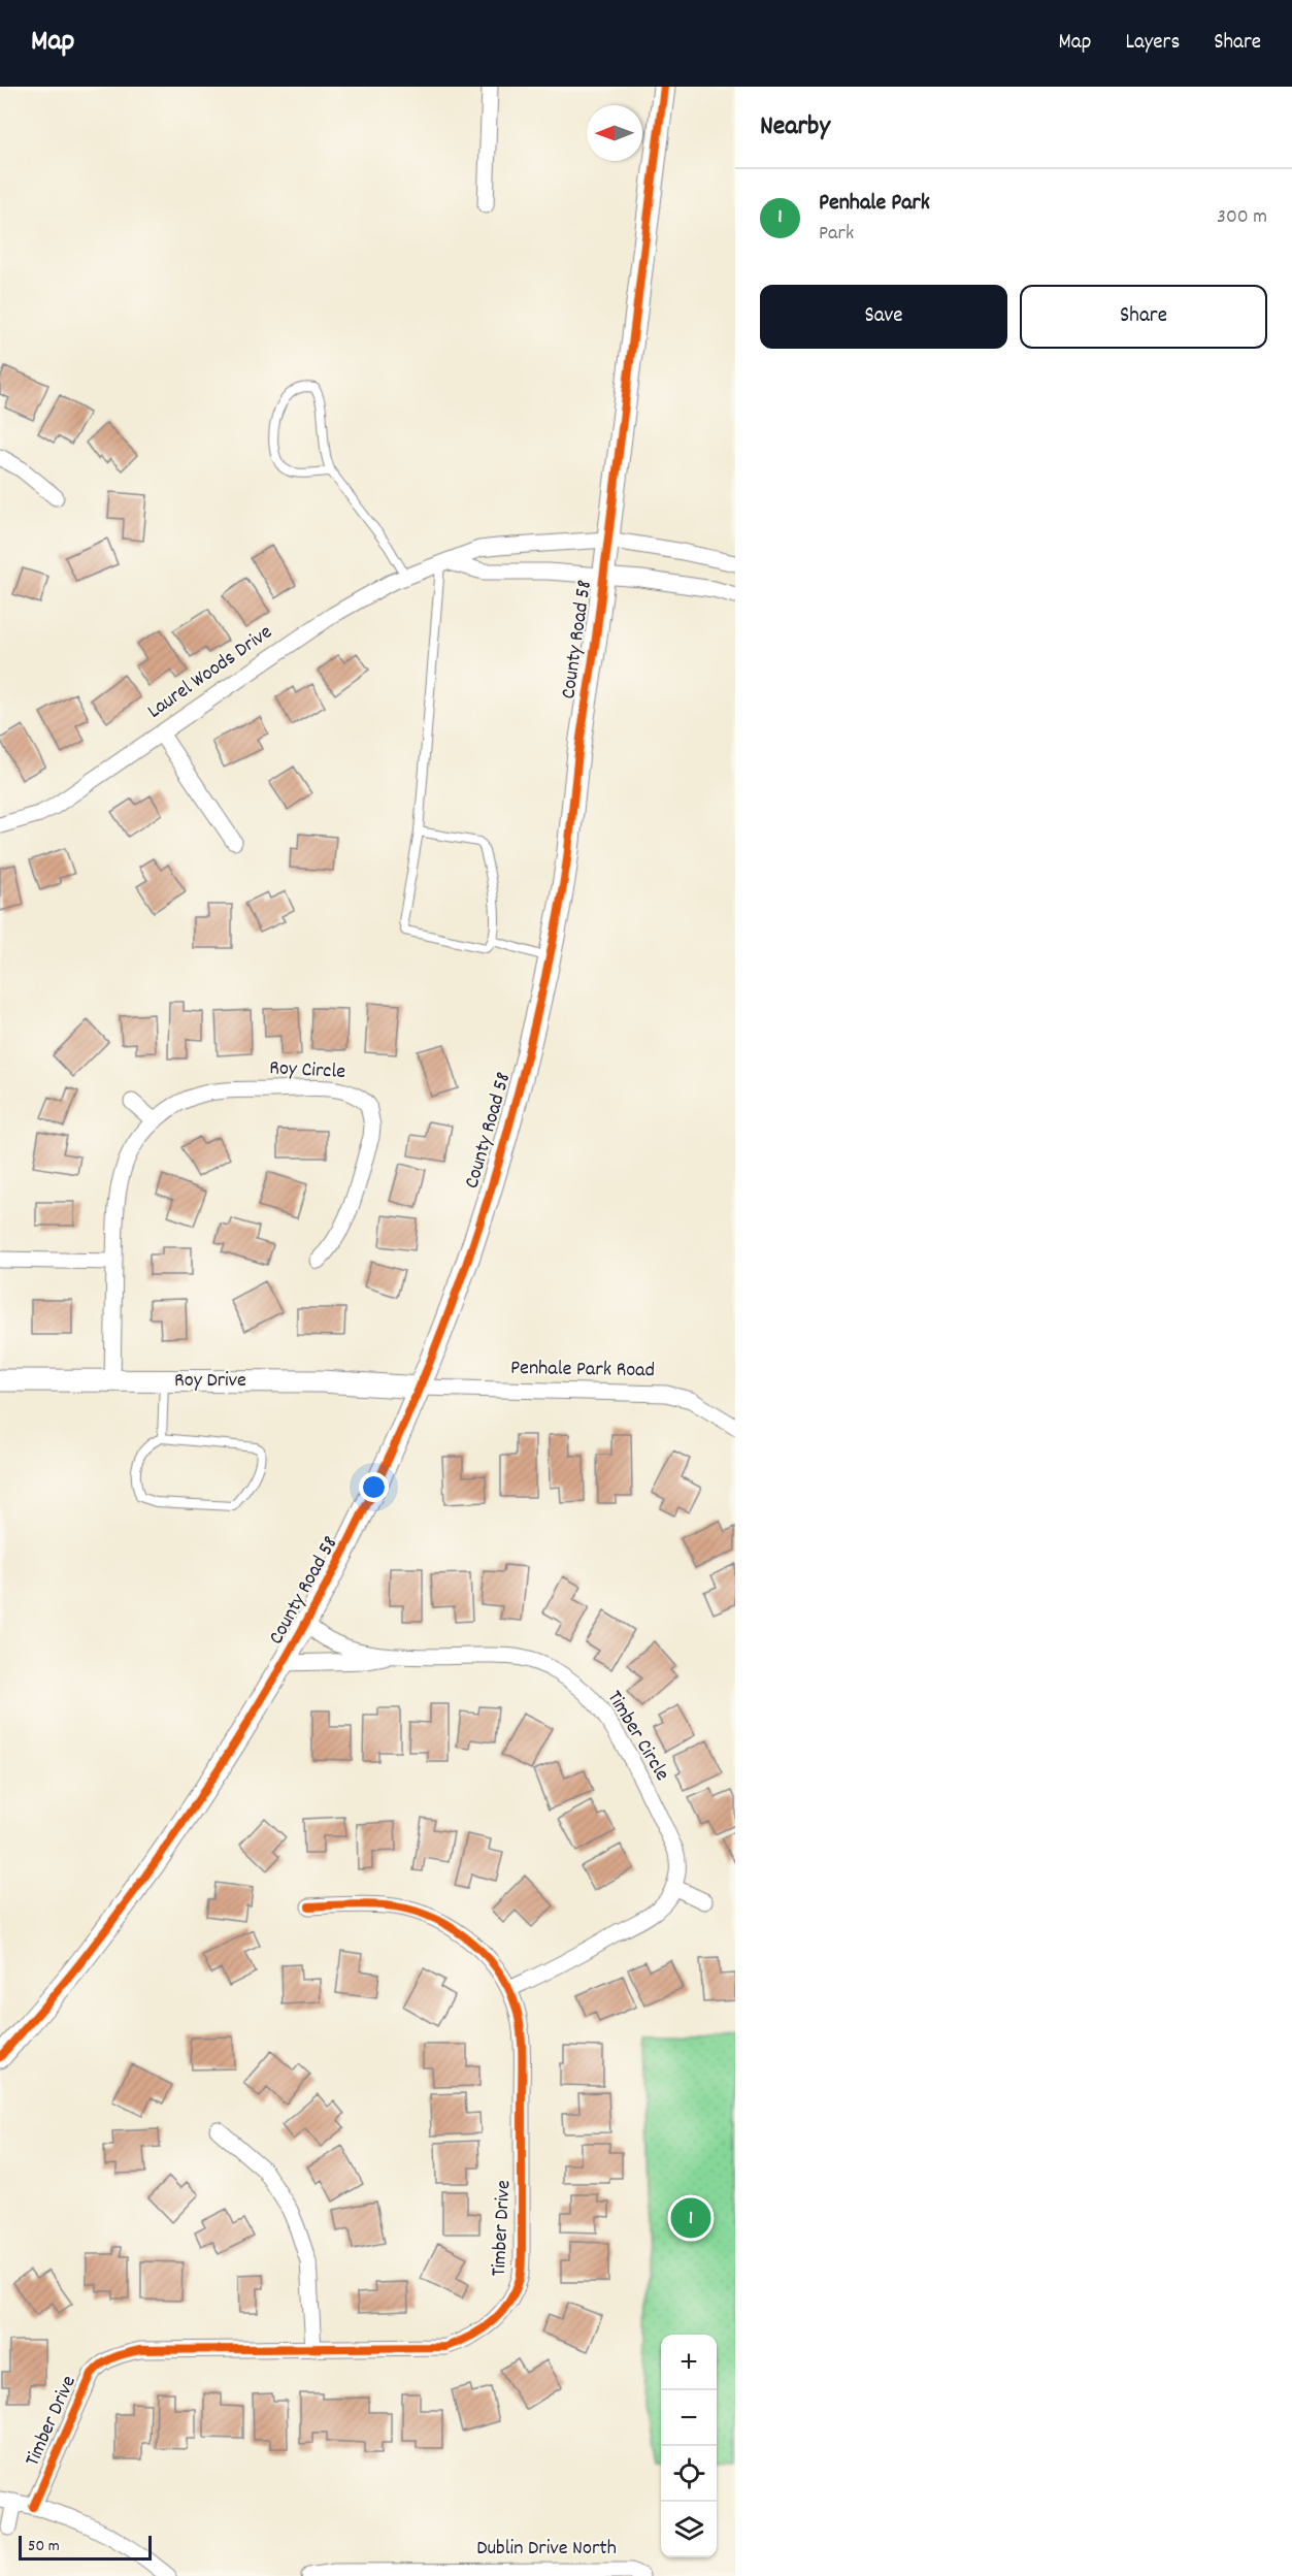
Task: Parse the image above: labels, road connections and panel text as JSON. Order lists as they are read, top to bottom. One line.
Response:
{"streets":{"street":["County Road 58","Laurel Woods Drive","Roy Circle","Penhale Park Road","Roy Drive","Timber Circle","Timber Drive","Dublin Drive North"]},"crossings":[["County Road 58","Laurel Woods Drive"],["County Road 58","Penhale Park Road"],["County Road 58","Roy Drive"],["County Road 58","Timber Circle"],["Roy Circle","Roy Drive"],["Penhale Park Road","Roy Drive"]],"scale_bar":"50 m","north":"left","page":{"header":"Map","nav":["Map","Layers","Share"],"heading":"Nearby","list":[{"mark":"1","name":"Penhale Park","note":"Park","value":"300 m"}],"buttons":["Save","Share"],"pins":"1","map_buttons":["+","−"],"scale":"50 m"}}
